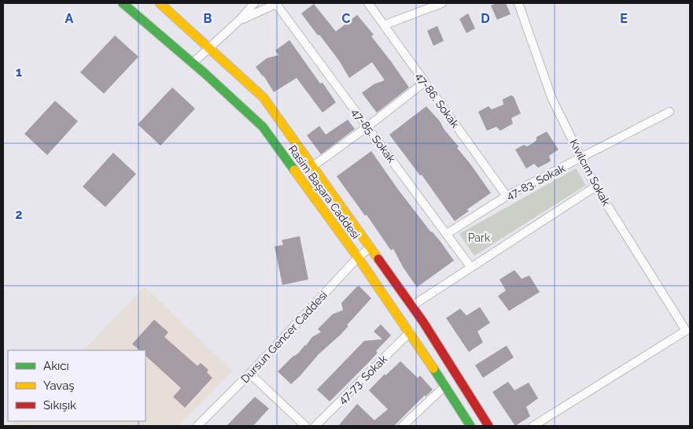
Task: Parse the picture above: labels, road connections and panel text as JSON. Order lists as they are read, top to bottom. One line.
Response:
{"streets":{"street":["47-86. Sokak","47-85. Sokak","Kıvılcım Sokak","47-83. Sokak","Rasim Başara Caddesi","Dursun Gencer Caddesi","47-73. Sokak"]},"crossings":[["47-86. Sokak","47-83. Sokak"],["47-85. Sokak","47-83. Sokak"],["Kıvılcım Sokak","47-83. Sokak"],["Rasim Başara Caddesi","Dursun Gencer Caddesi"],["Rasim Başara Caddesi","47-73. Sokak"]],"parks":["Park"],"legend":["Akıcı","Yavaş","Sıkışık"],"grid":{"columns":["A","B","C","D","E"],"rows":["1","2"]}}
